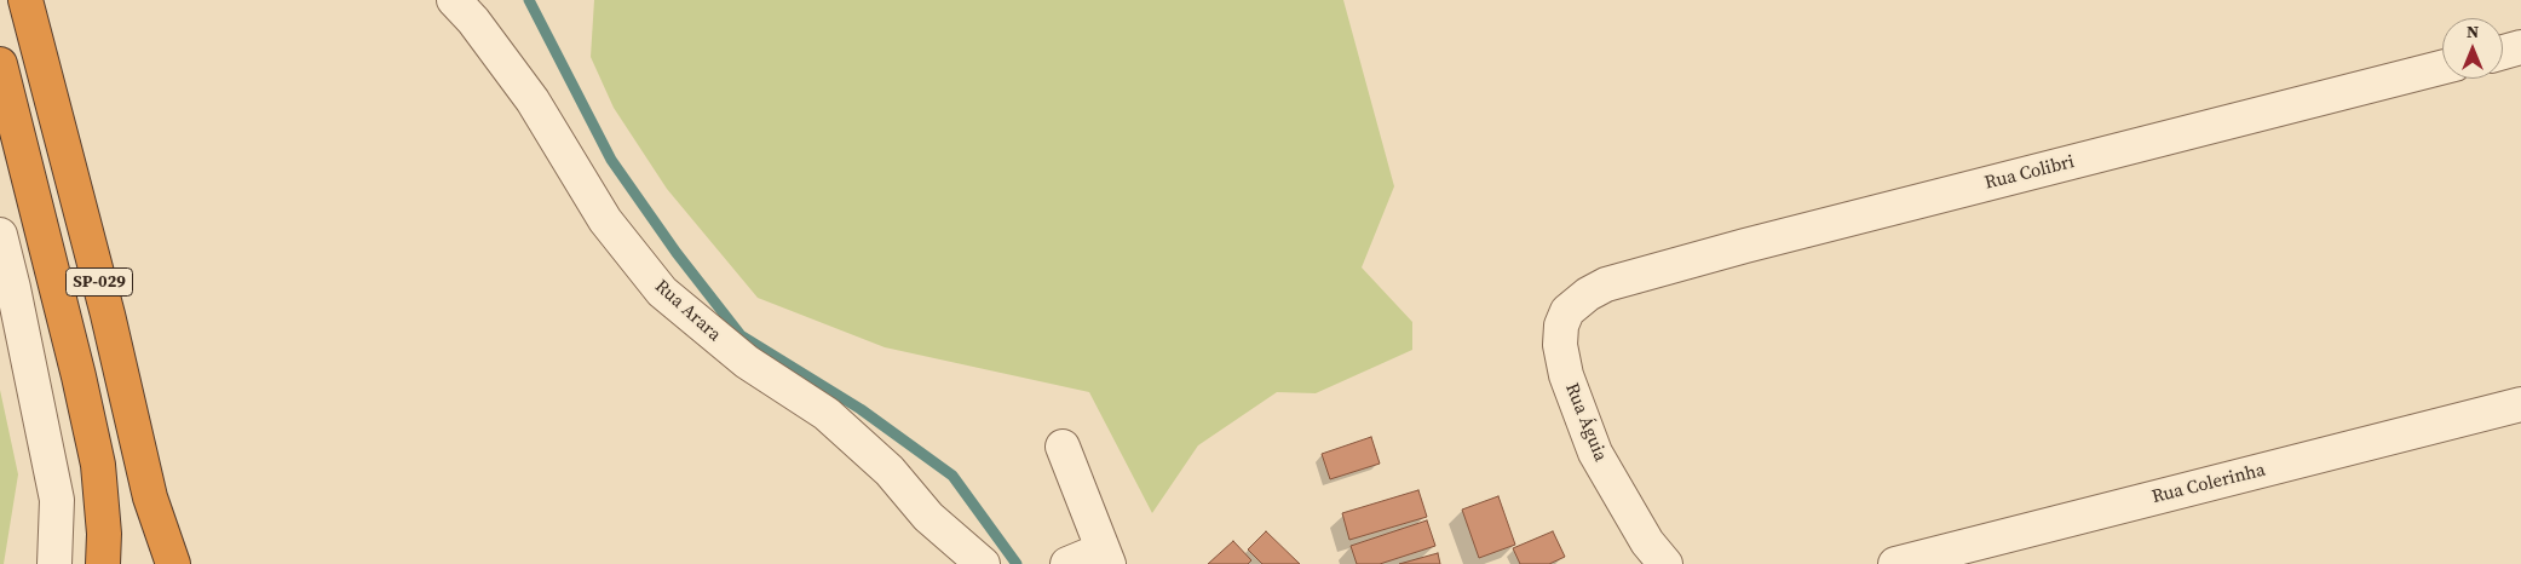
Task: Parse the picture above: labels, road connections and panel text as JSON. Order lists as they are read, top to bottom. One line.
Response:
{"streets":{"highway":["SP-029"],"street":["Rua Colibri","Rua Arara","Rua Águia","Rua Colerinha"]},"crossings":[["Rua Colibri","Rua Águia"]],"north":"top"}
